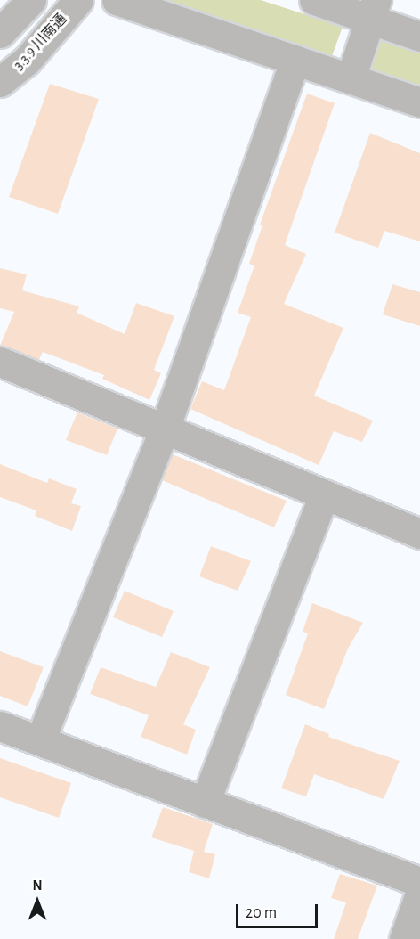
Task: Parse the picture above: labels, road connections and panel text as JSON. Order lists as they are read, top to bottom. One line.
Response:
{"streets":{"street":["3.3.9 川南通"]},"scale_bar":"20 m","north":"top"}
